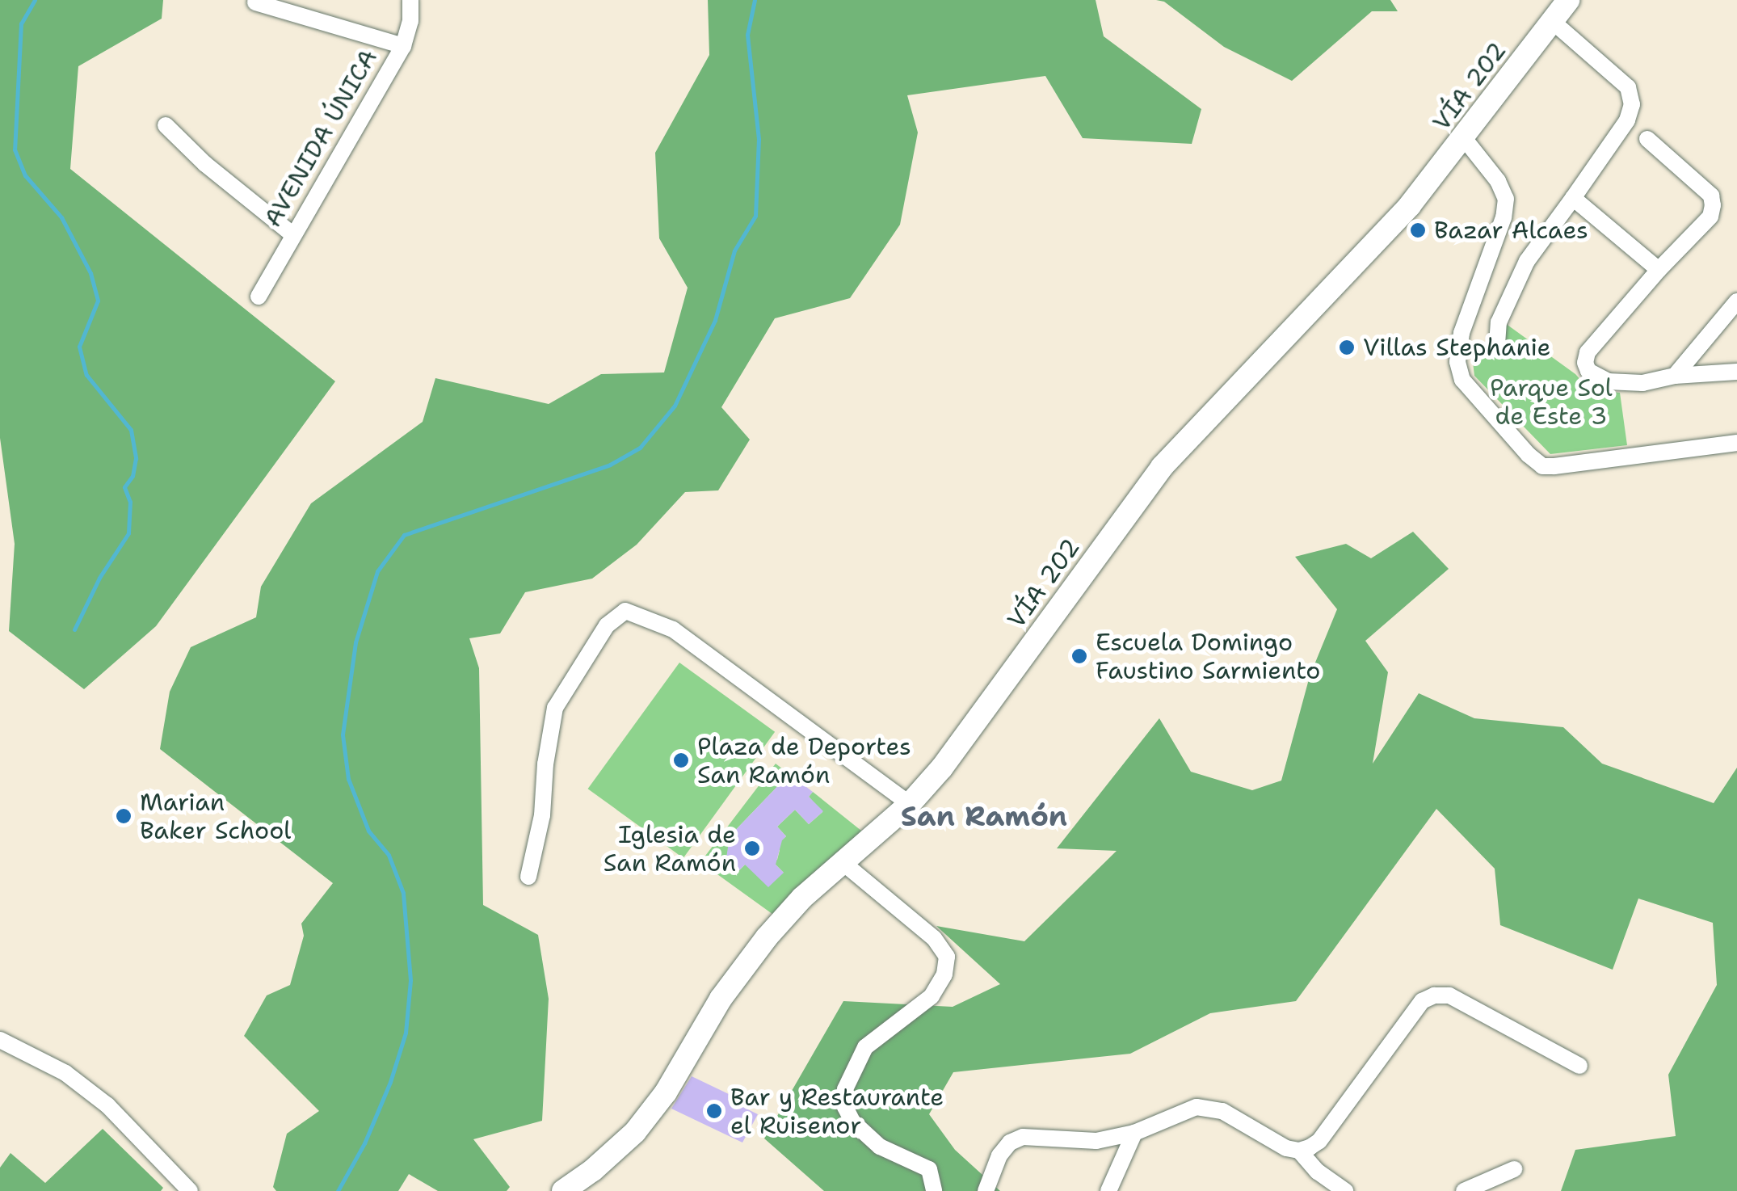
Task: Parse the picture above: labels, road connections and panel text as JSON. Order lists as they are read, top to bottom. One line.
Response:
{"streets":{"main road":["VÍA 202"],"street":["AVENIDA ÚNICA"]},"districts":["San Ramón"],"parks":["Parque Sol de Este 3"],"places":["Bazar Alcaes","Villas Stephanie","Escuela Domingo Faustino Sarmiento","Plaza de Deportes San Ramón","Marian Baker School","Iglesia de San Ramón","Bar y Restaurante el Ruisenor"]}
